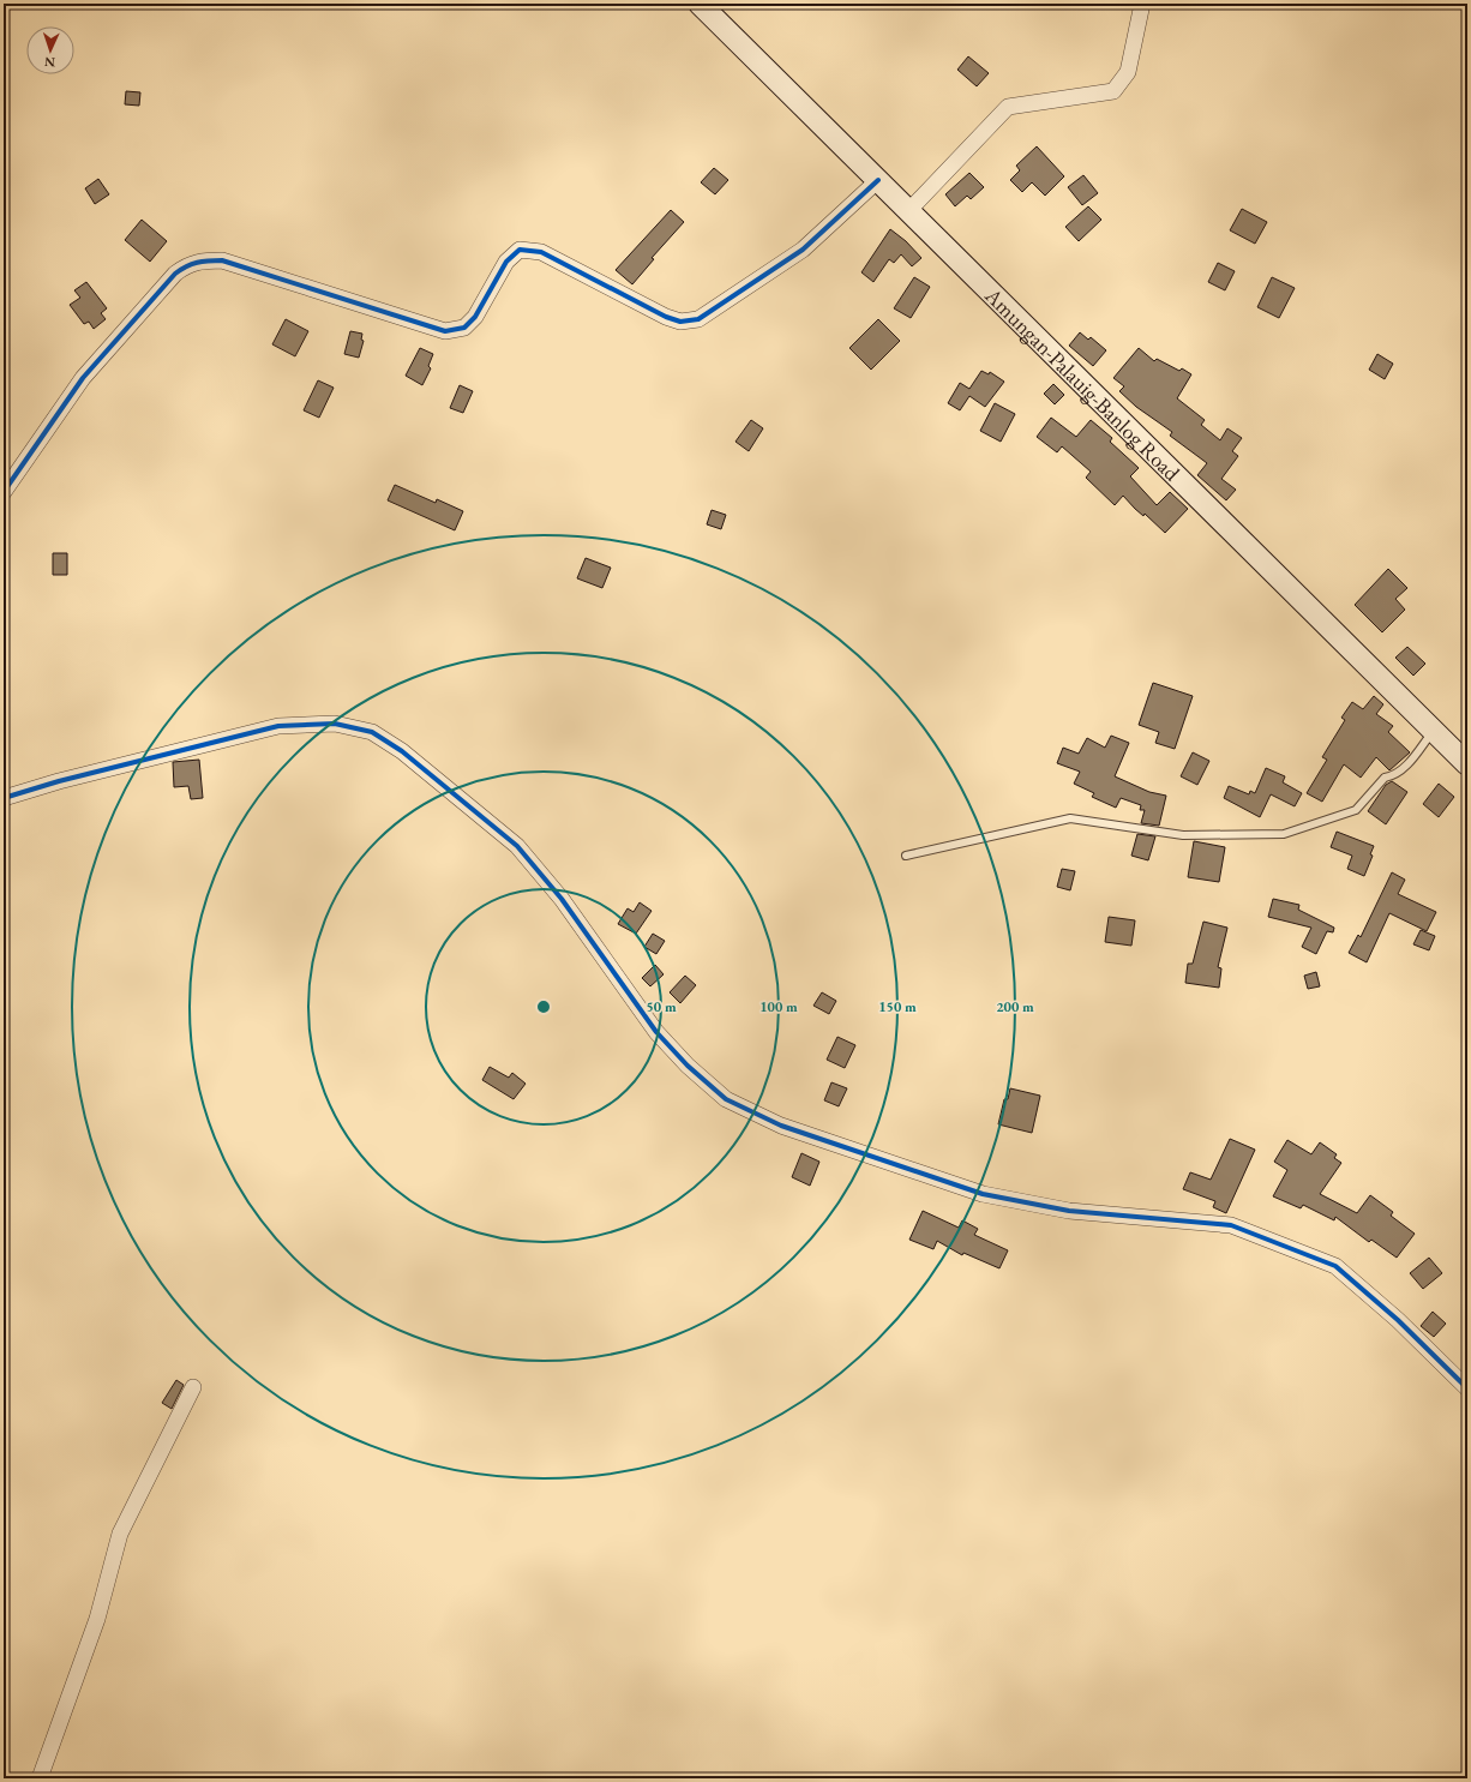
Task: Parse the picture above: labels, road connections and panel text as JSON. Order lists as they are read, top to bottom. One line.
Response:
{"streets":{"main road":["Amungan-Palauig-Banlog Road"]},"north":"bottom","rings":["50 m","100 m","150 m","200 m"]}
